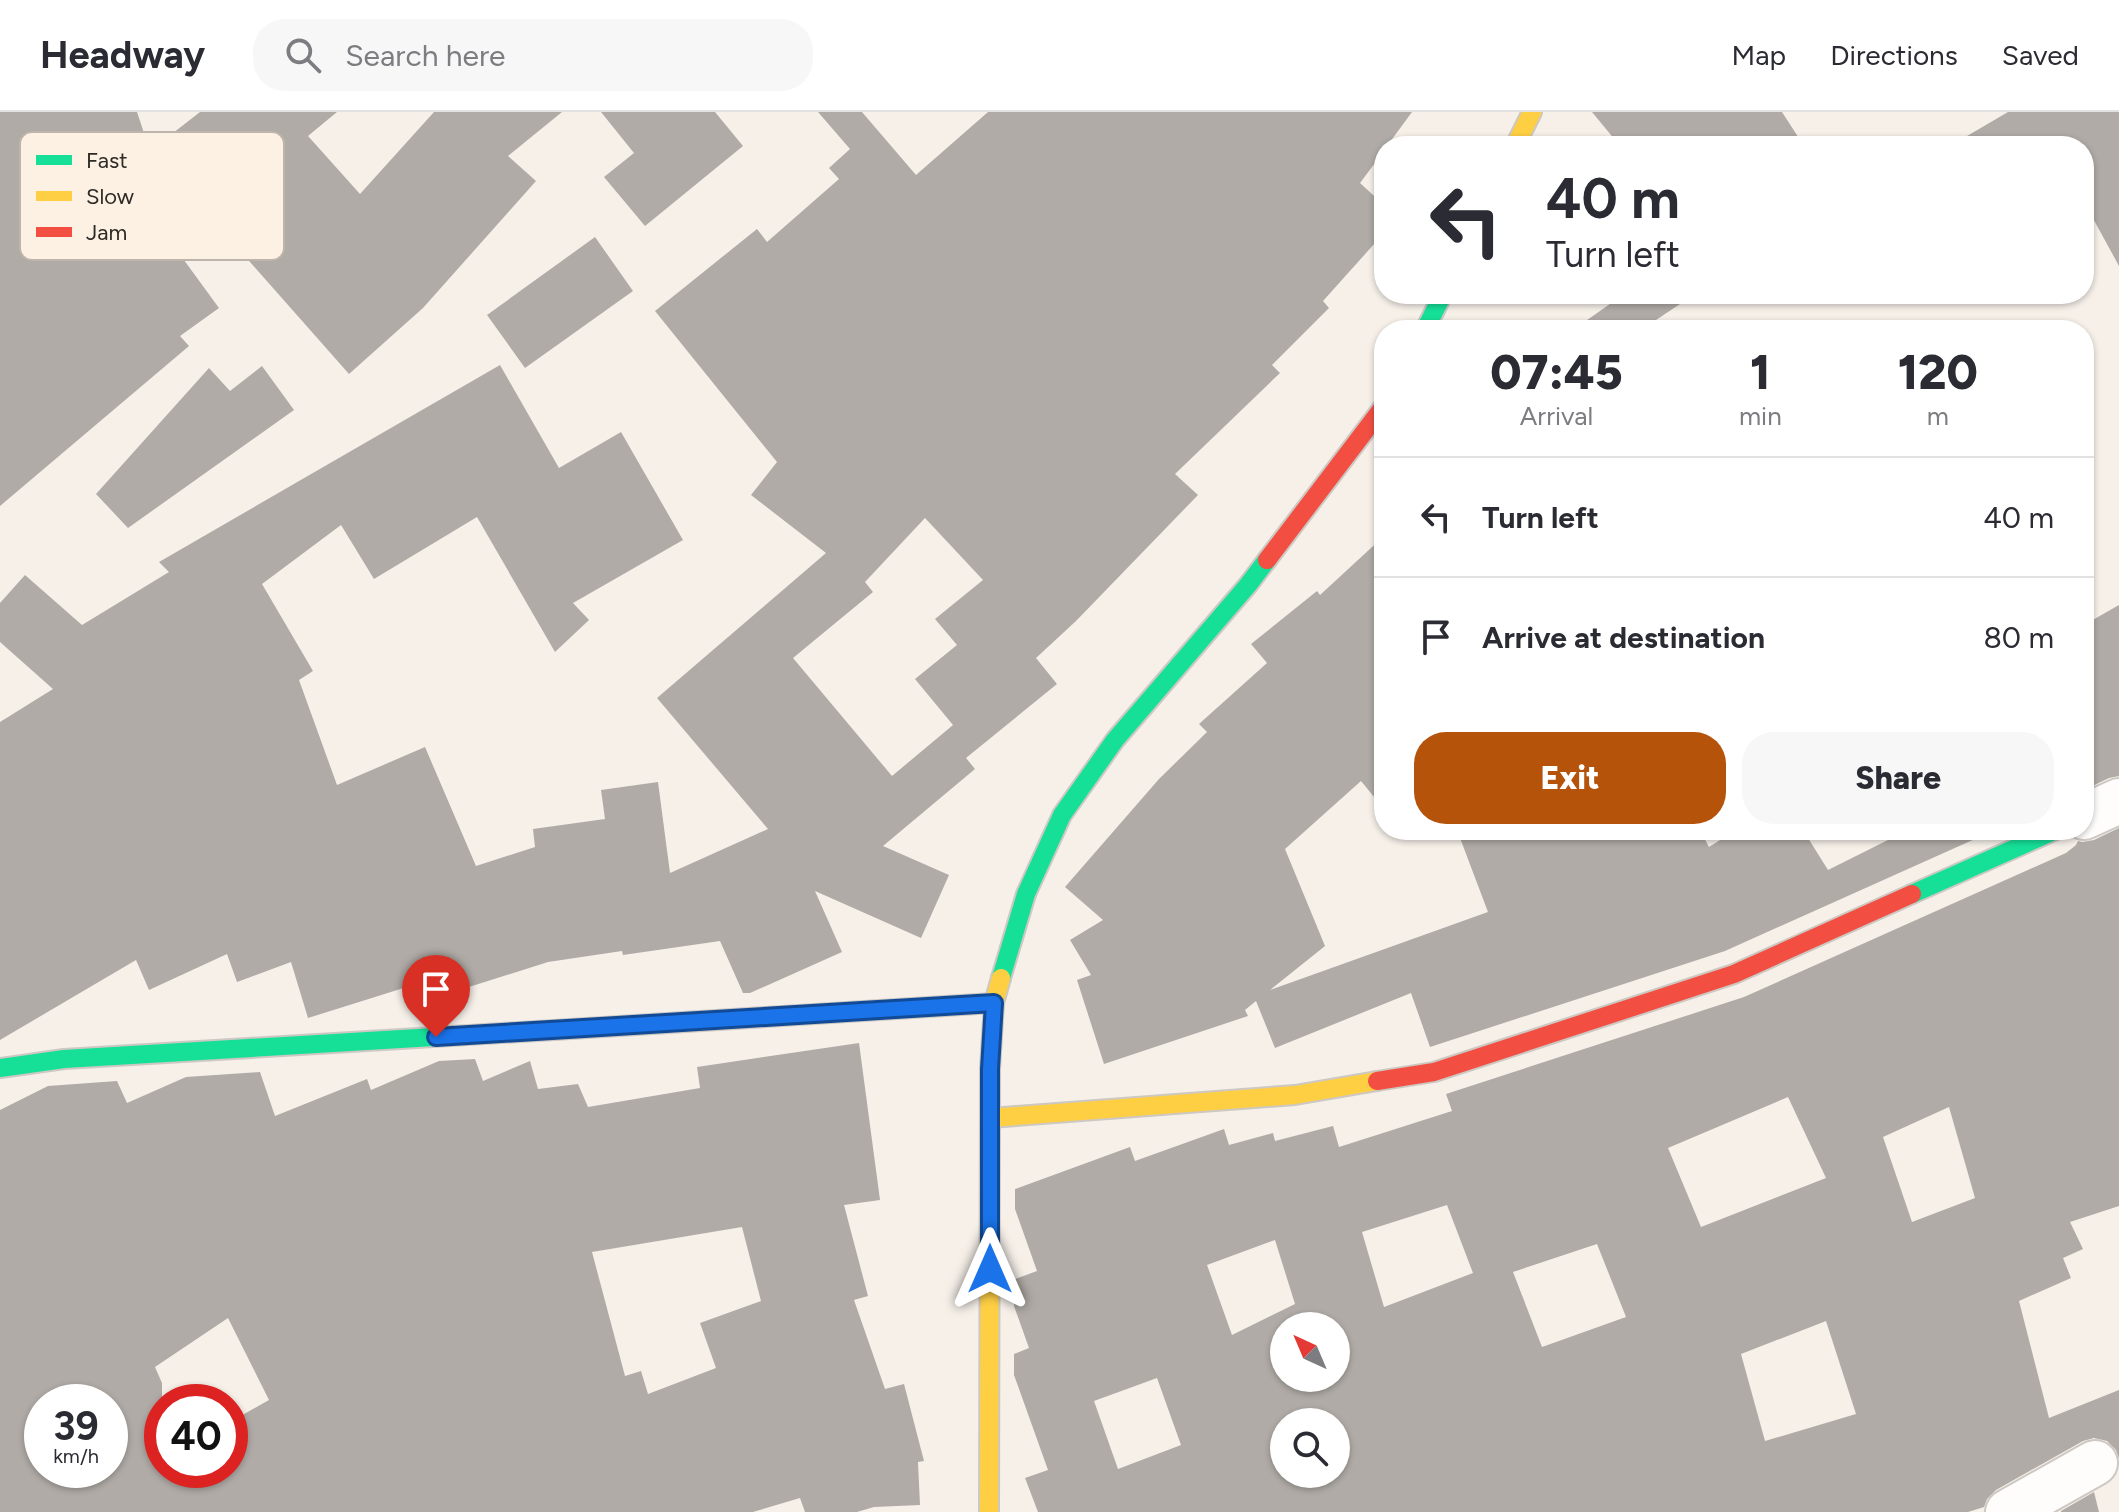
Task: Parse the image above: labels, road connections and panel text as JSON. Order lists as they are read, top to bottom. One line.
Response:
{"legend":["Fast","Slow","Jam"],"north":"top left","page":{"header":"Headway","search":"Search here","nav":["Map","Directions","Saved"],"turn":["40 m","Turn left"],"eta":["07:45","Arrival","1","min","120","m"],"list":[{"name":"Turn left","value":"40 m"},{"name":"Arrive at destination","value":"80 m"}],"buttons":["Exit","Share"],"speed":"39 km/h","limit":"40"}}
